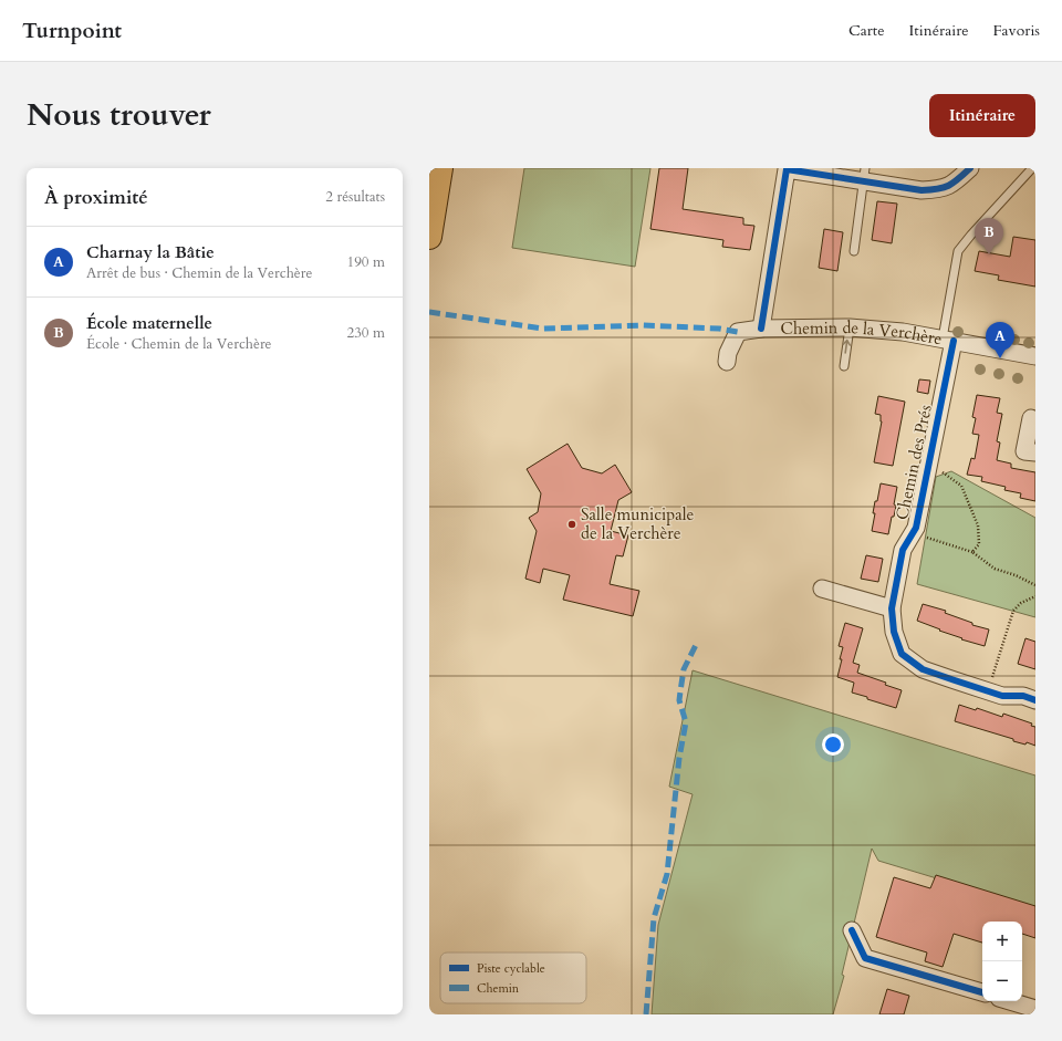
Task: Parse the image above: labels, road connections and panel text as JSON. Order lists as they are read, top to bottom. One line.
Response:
{"streets":{"street":["Chemin de la Verchère","Chemin des Prés"]},"crossings":[["Chemin de la Verchère","Chemin des Prés"]],"places":["Salle municipale de la Verchère"],"legend":["Piste cyclable","Chemin"],"page":{"header":"Turnpoint","nav":["Carte","Itinéraire","Favoris"],"title":"Nous trouver","buttons":"Itinéraire","heading":["À proximité","2 résultats"],"pins":["B","A"],"list":[{"mark":"A","name":"Charnay la Bâtie","note":"Arrêt de bus · Chemin de la Verchère","value":"190 m"},{"mark":"B","name":"École maternelle","note":"École · Chemin de la Verchère","value":"230 m"}],"map_buttons":["+","−"]}}
